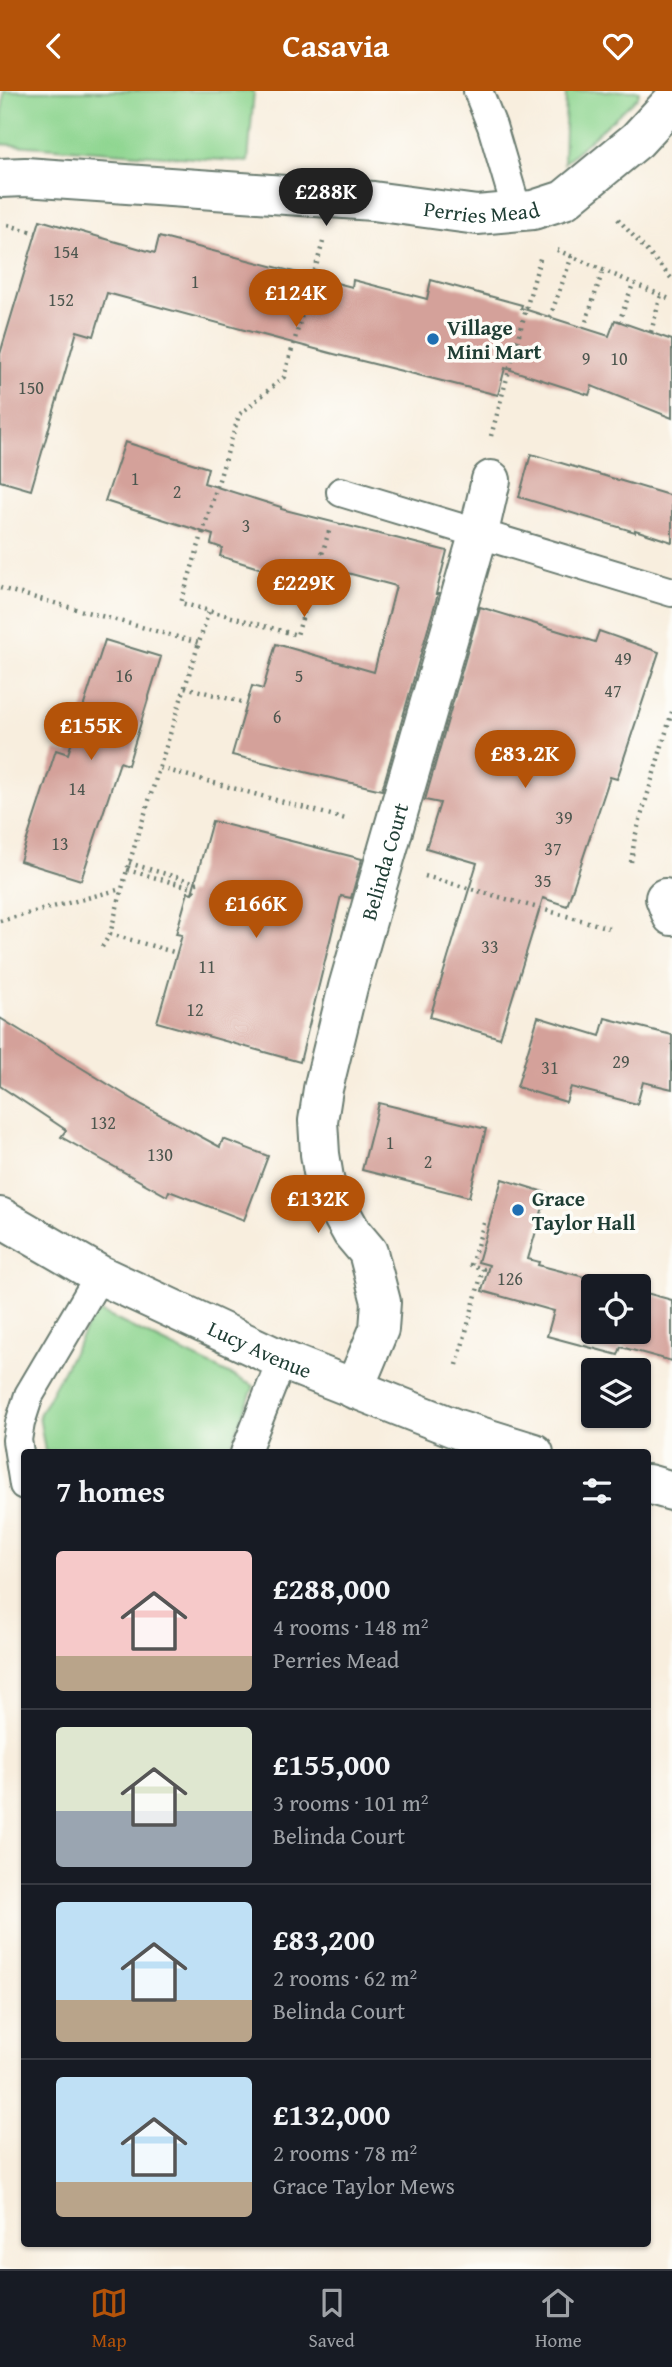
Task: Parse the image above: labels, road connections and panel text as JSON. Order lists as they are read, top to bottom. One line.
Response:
{"streets":{"street":["Perries Mead","Belinda Court","Lucy Avenue"]},"crossings":[["Belinda Court","Lucy Avenue"]],"places":["Village Mini Mart","Grace Taylor Hall"],"house_numbers":["154","1","152","9","10","150","1","2","3","49","16","5","47","6","14","39","13","37","35","33","11","12","29","31","132","1","130","2","126"],"page":{"header":"Casavia","price":["£288K","£124K","£229K","£155K","£83.2K","£166K","£132K"],"heading":"7 homes","list":[{"name":"£288,000","note":"4 rooms · 148 m² · Perries Mead"},{"name":"£155,000","note":"3 rooms · 101 m² · Belinda Court"},{"name":"£83,200","note":"2 rooms · 62 m² · Belinda Court"},{"name":"£132,000","note":"2 rooms · 78 m² · Grace Taylor Mews"}],"tabs":["Map","Saved","Home"]}}
